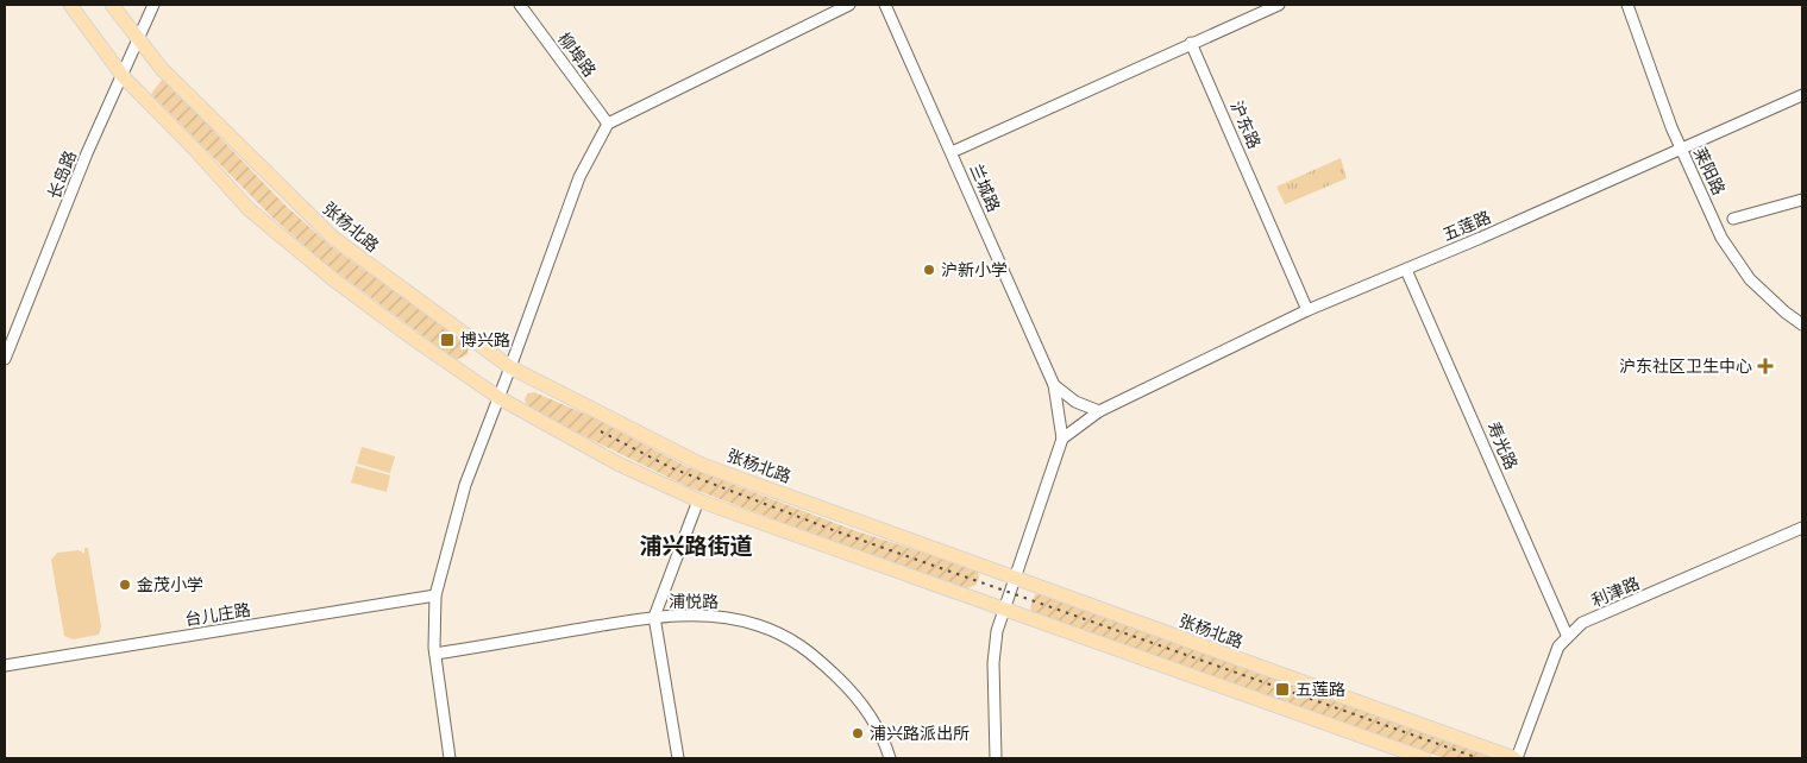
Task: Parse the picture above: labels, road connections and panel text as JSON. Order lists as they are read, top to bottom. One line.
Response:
{"streets":{"main road":["张杨北路"],"street":["柳埠路","沪东路","莱阳路","长岛路","兰城路","五莲路","寿光路","利津路","浦悦路","台儿庄路"]},"crossings":[["沪东路","五莲路"],["莱阳路","五莲路"],["长岛路","张杨北路"],["兰城路","五莲路"],["五莲路","寿光路"],["张杨北路","利津路"],["寿光路","利津路"]],"districts":["浦兴路街道"],"places":{"other":["沪新小学","金茂小学","浦兴路派出所"],"transit":["博兴路","五莲路"],"health":["沪东社区卫生中心"]}}
